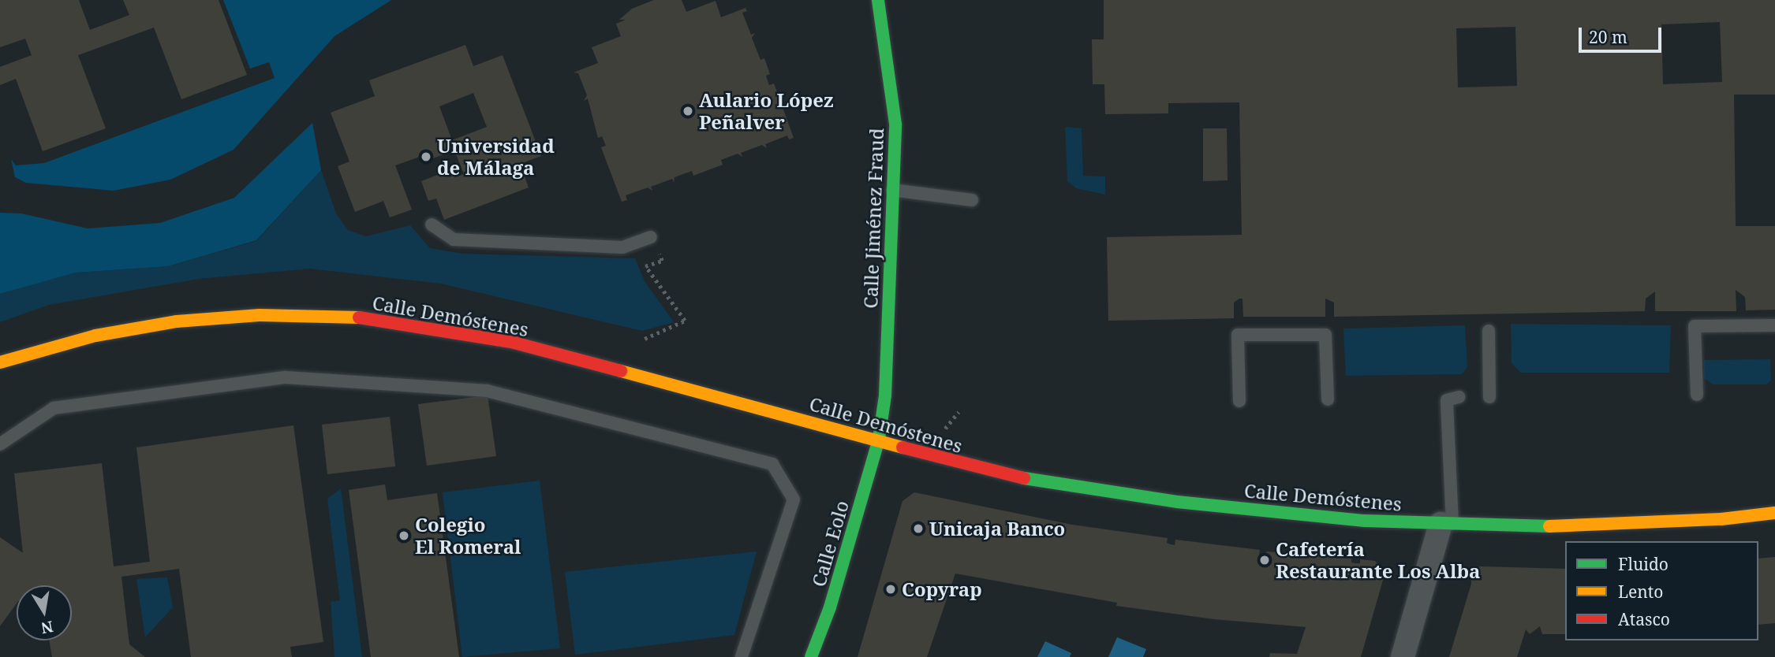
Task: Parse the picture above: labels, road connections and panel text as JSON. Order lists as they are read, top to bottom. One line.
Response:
{"streets":{"street":["Calle Jiménez Fraud","Calle Demóstenes","Calle Eolo"]},"crossings":[["Calle Jiménez Fraud","Calle Demóstenes"],["Calle Jiménez Fraud","Calle Eolo"],["Calle Demóstenes","Calle Eolo"]],"places":["Aulario López Peñalver","Universidad de Málaga","Unicaja Banco","Colegio El Romeral","Cafetería Restaurante Los Alba","Copyrap"],"legend":["Fluido","Lento","Atasco"],"scale_bar":"20 m","north":"bottom"}
